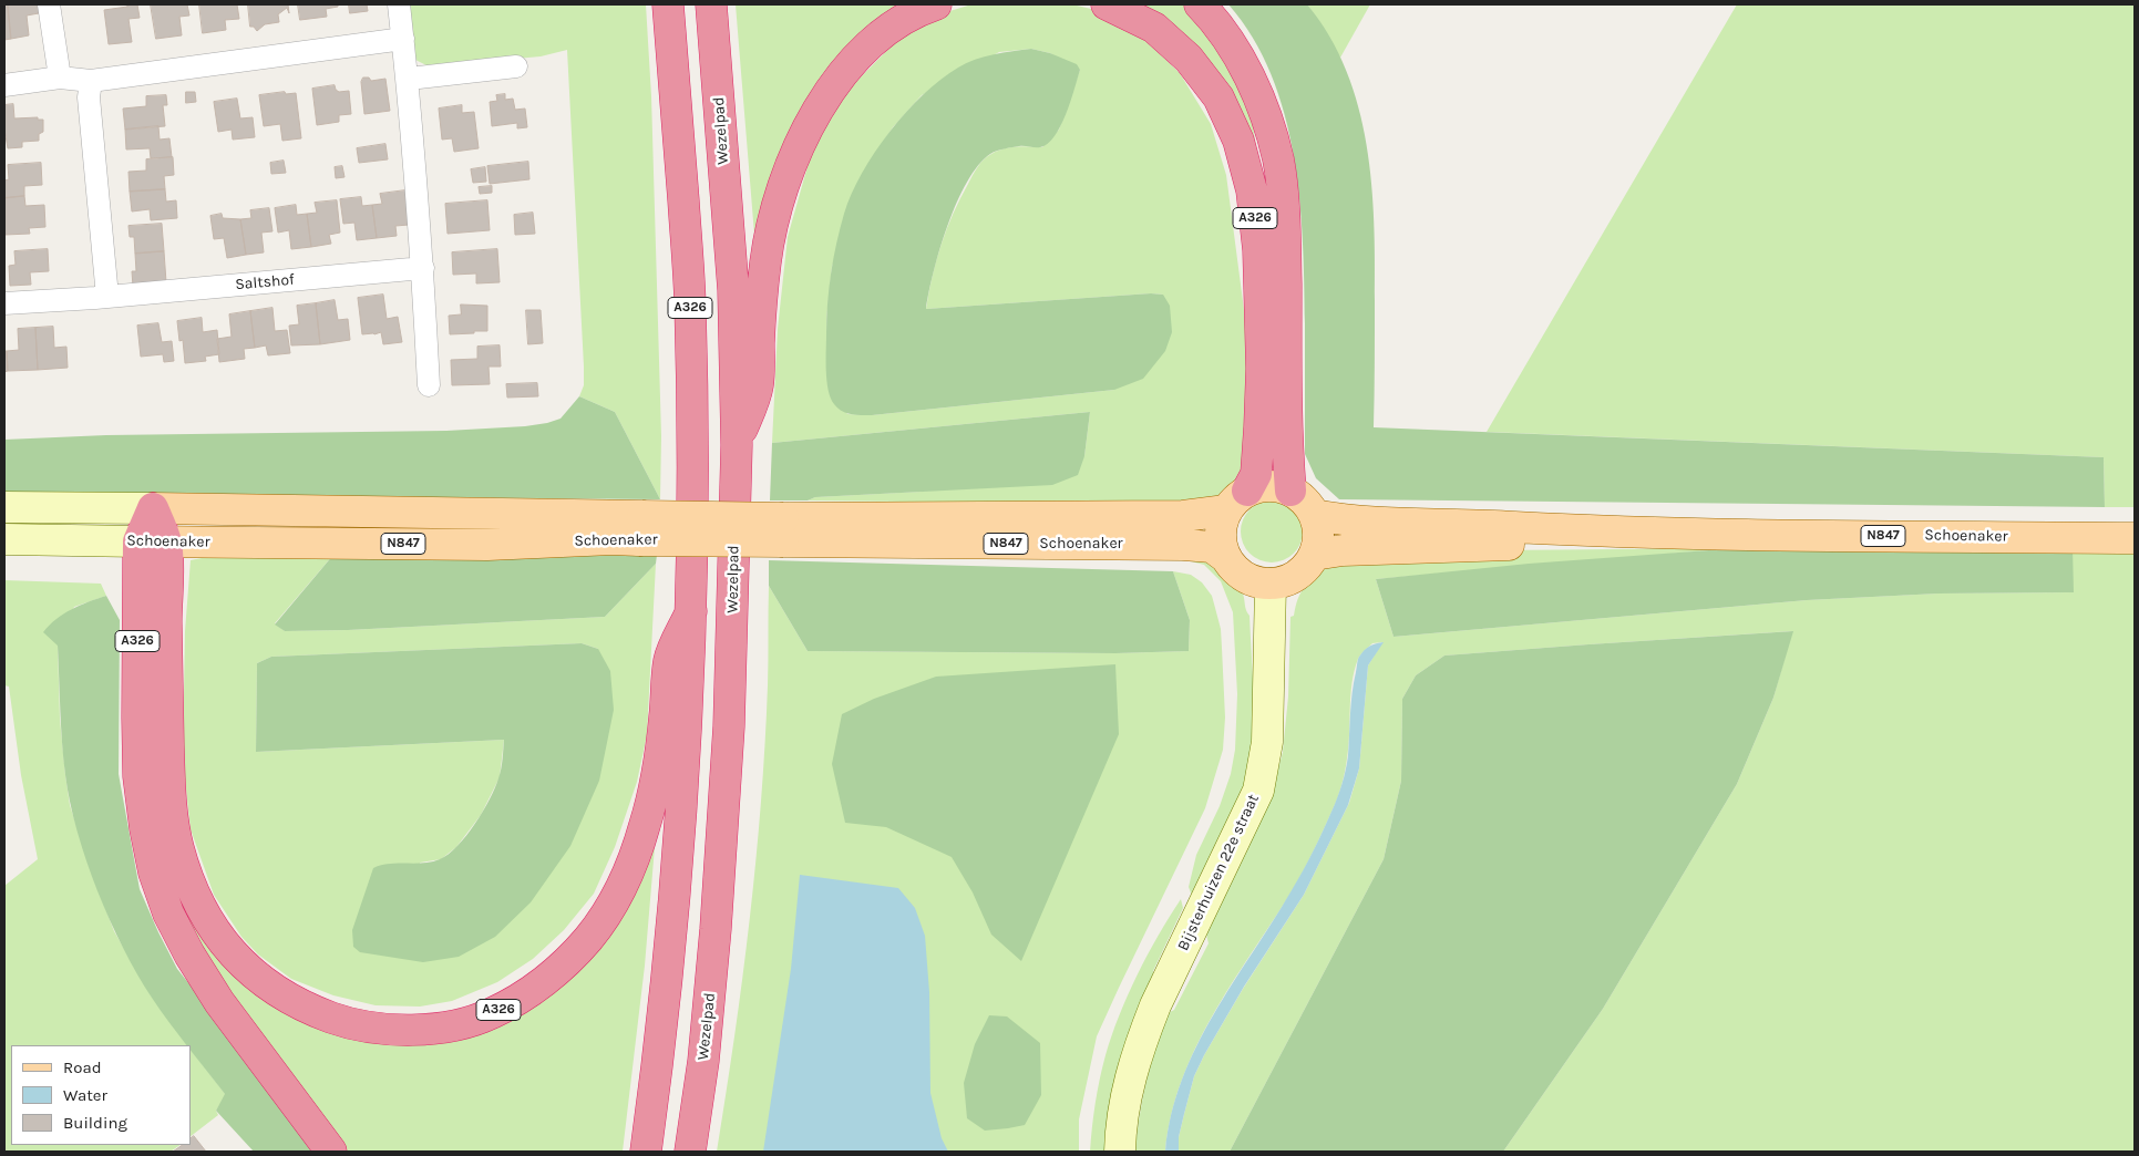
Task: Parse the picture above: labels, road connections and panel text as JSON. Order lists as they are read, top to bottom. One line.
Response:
{"streets":{"highway":["Wezelpad","A326"],"main road":["N847","Schoenaker","Bijsterhuizen 22e straat"],"street":["Saltshof"]},"crossings":[["Wezelpad","A326"],["A326","N847"],["A326","Schoenaker"],["A326","Bijsterhuizen 22e straat"],["N847","Schoenaker"],["N847","Bijsterhuizen 22e straat"],["Schoenaker","Bijsterhuizen 22e straat"]],"legend":["Road","Water","Building"]}
